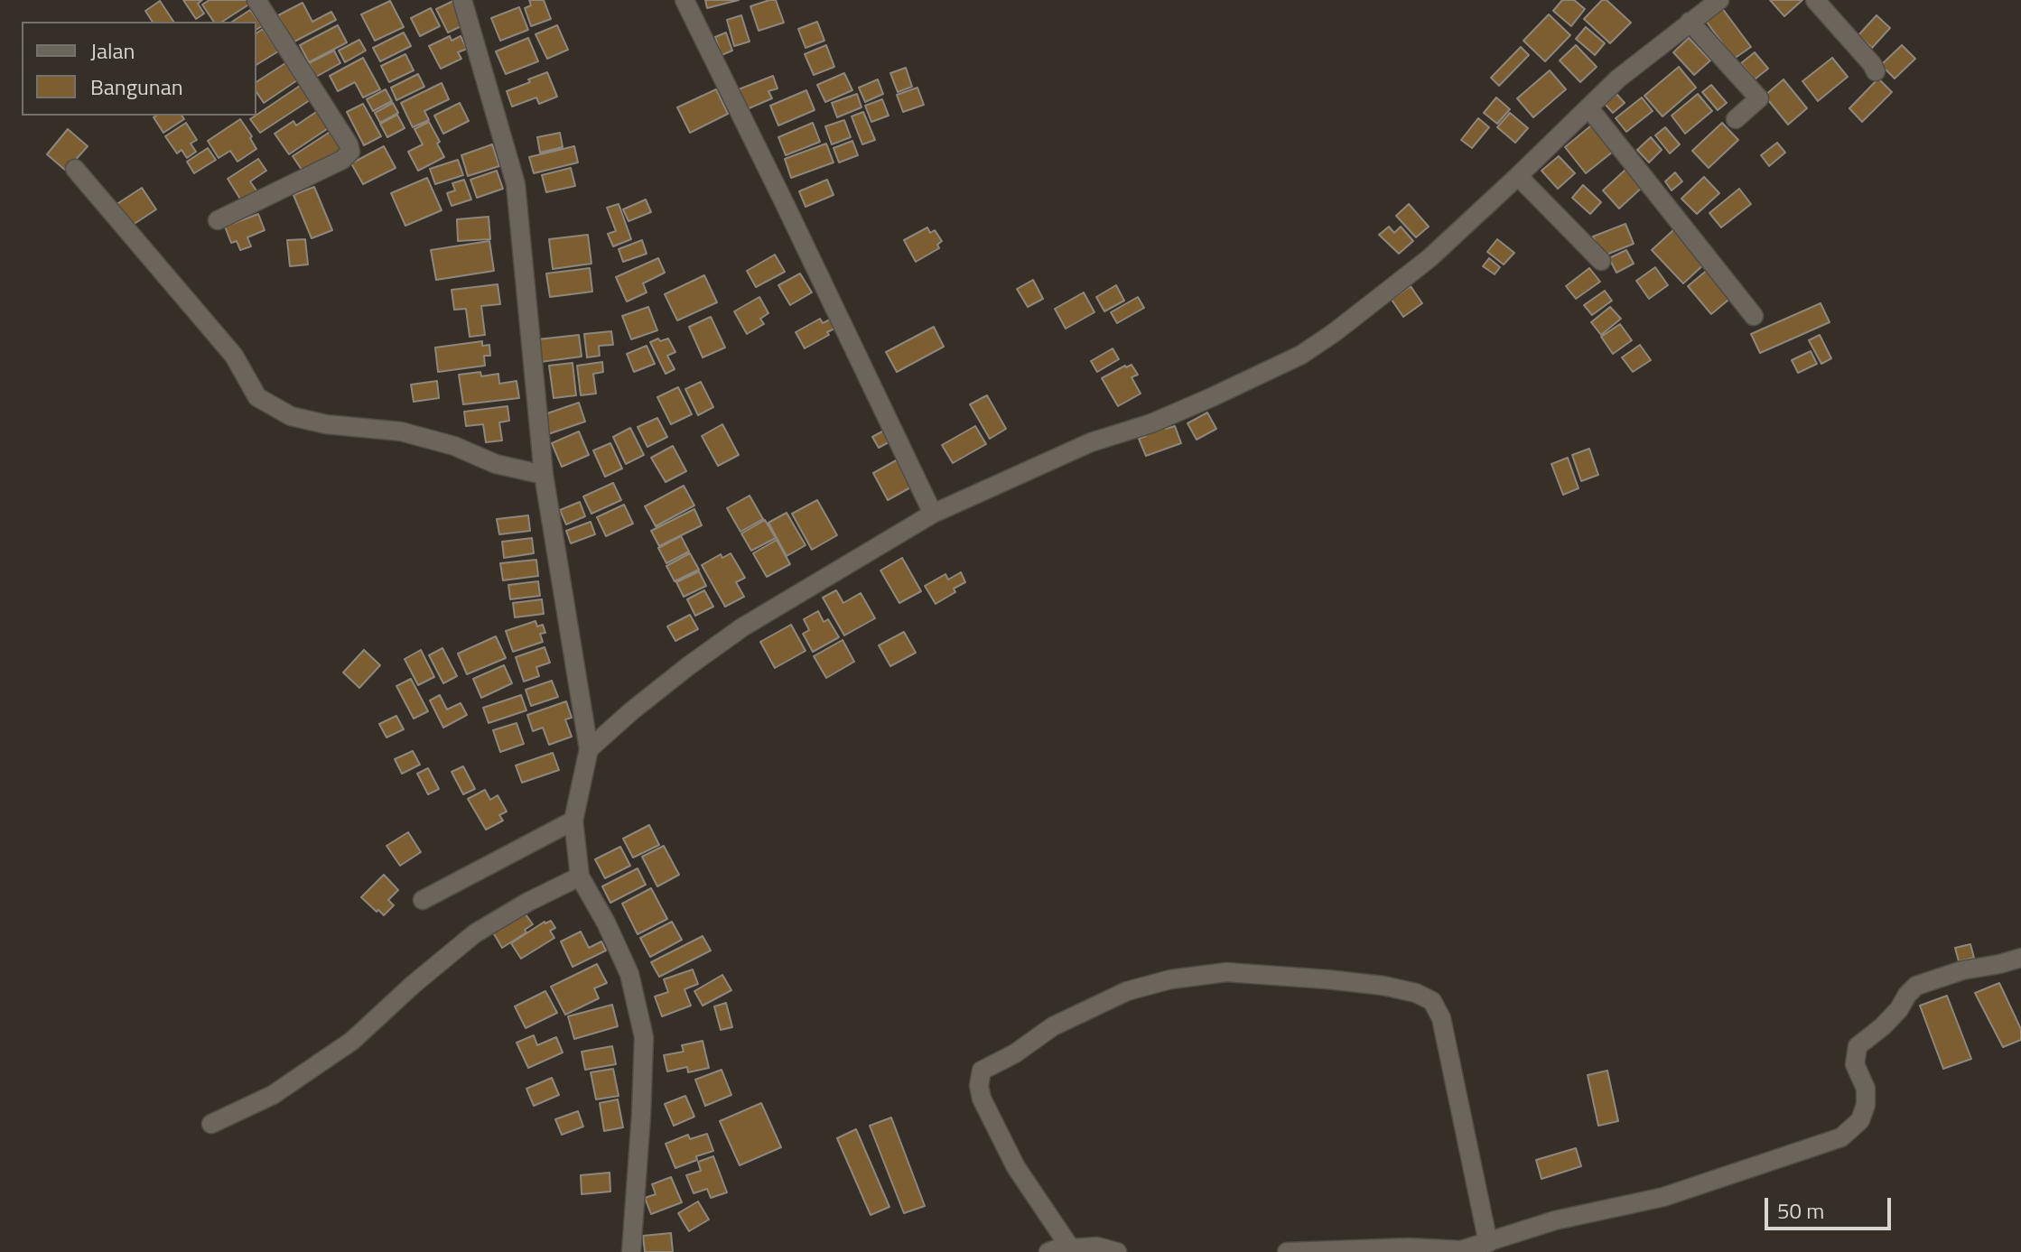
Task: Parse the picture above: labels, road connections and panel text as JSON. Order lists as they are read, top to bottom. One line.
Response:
{"legend":["Jalan","Bangunan"],"scale_bar":"50 m"}
